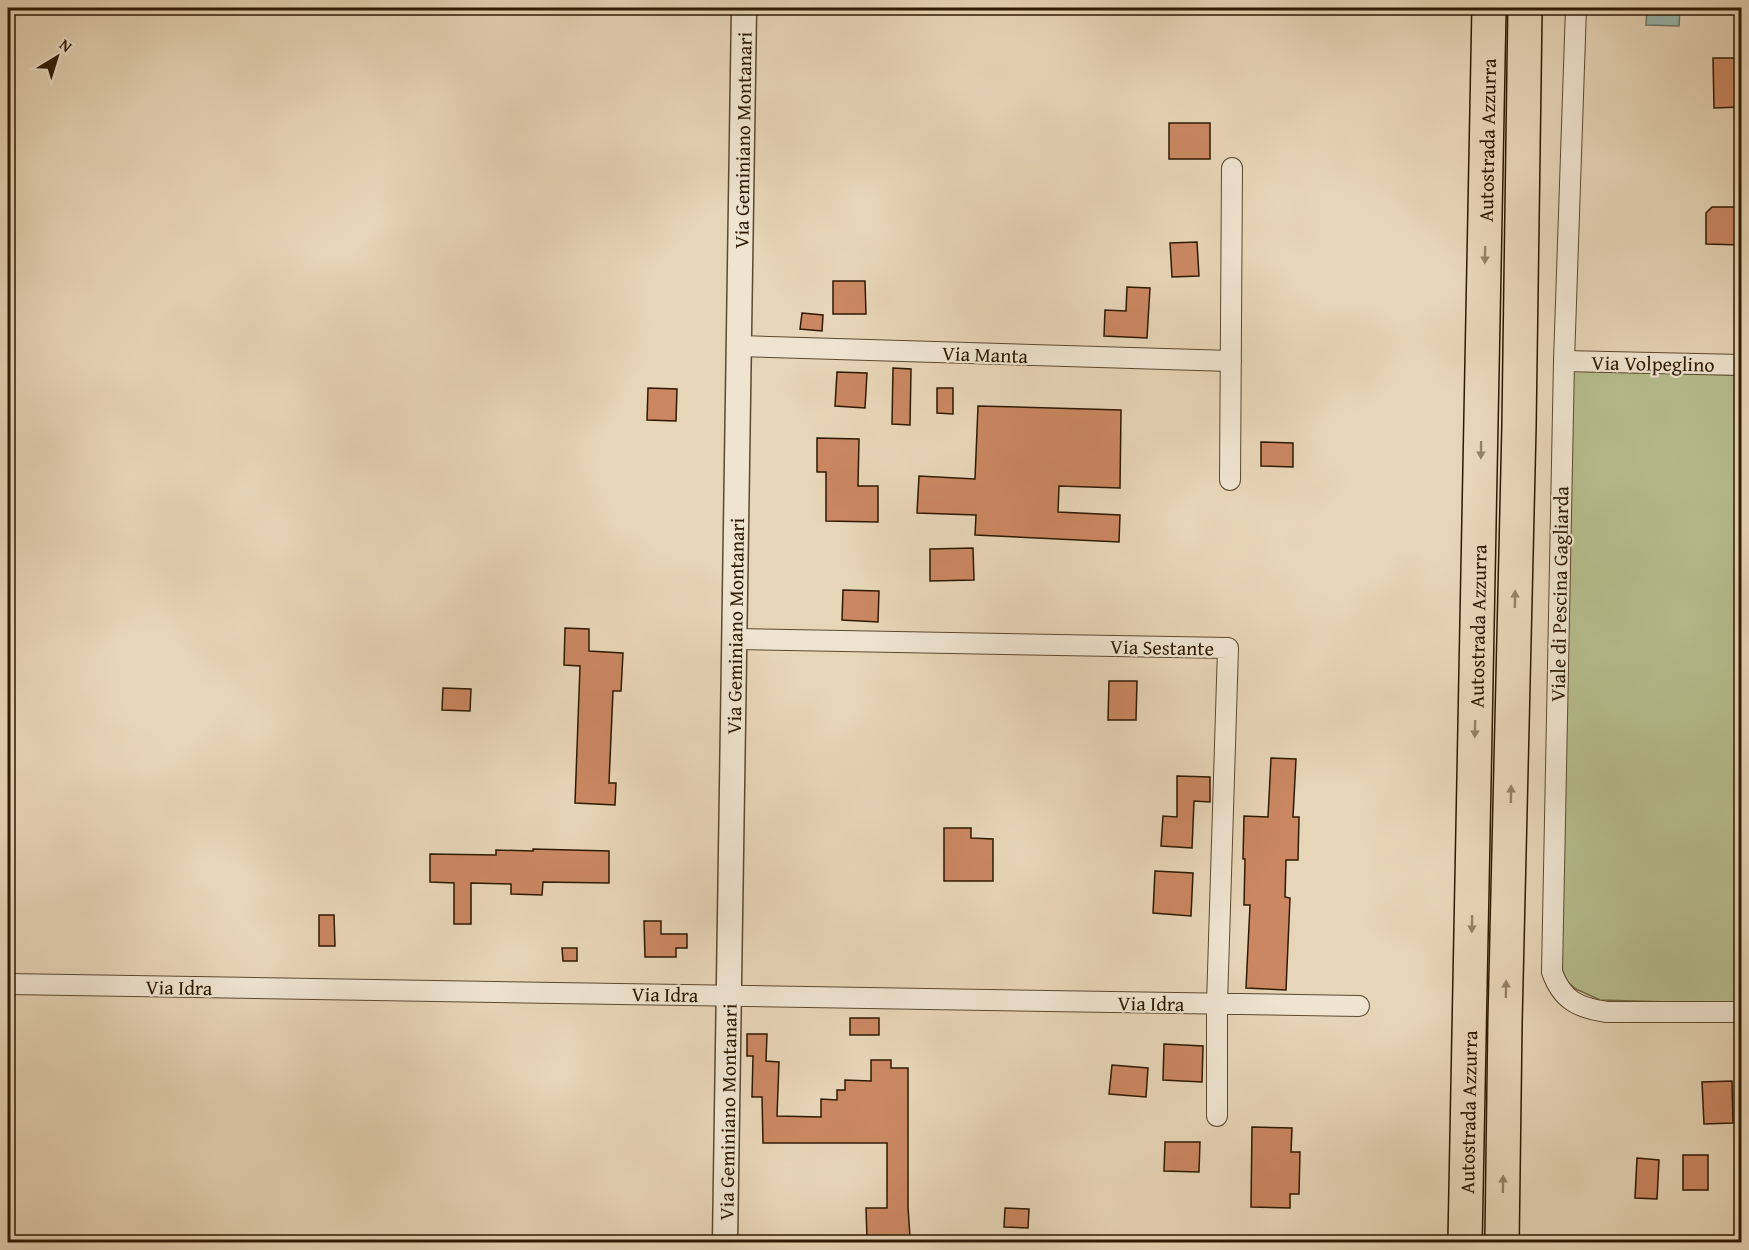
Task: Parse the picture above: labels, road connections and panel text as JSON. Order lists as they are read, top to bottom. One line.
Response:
{"streets":{"highway":["Autostrada Azzurra"],"street":["Via Geminiano Montanari","Via Manta","Via Volpeglino","Viale di Pescina Gagliarda","Via Sestante","Via Idra"]},"crossings":[["Via Geminiano Montanari","Via Manta"],["Via Geminiano Montanari","Via Sestante"],["Via Geminiano Montanari","Via Idra"],["Via Volpeglino","Viale di Pescina Gagliarda"],["Via Sestante","Via Idra"]],"north":"top right"}
